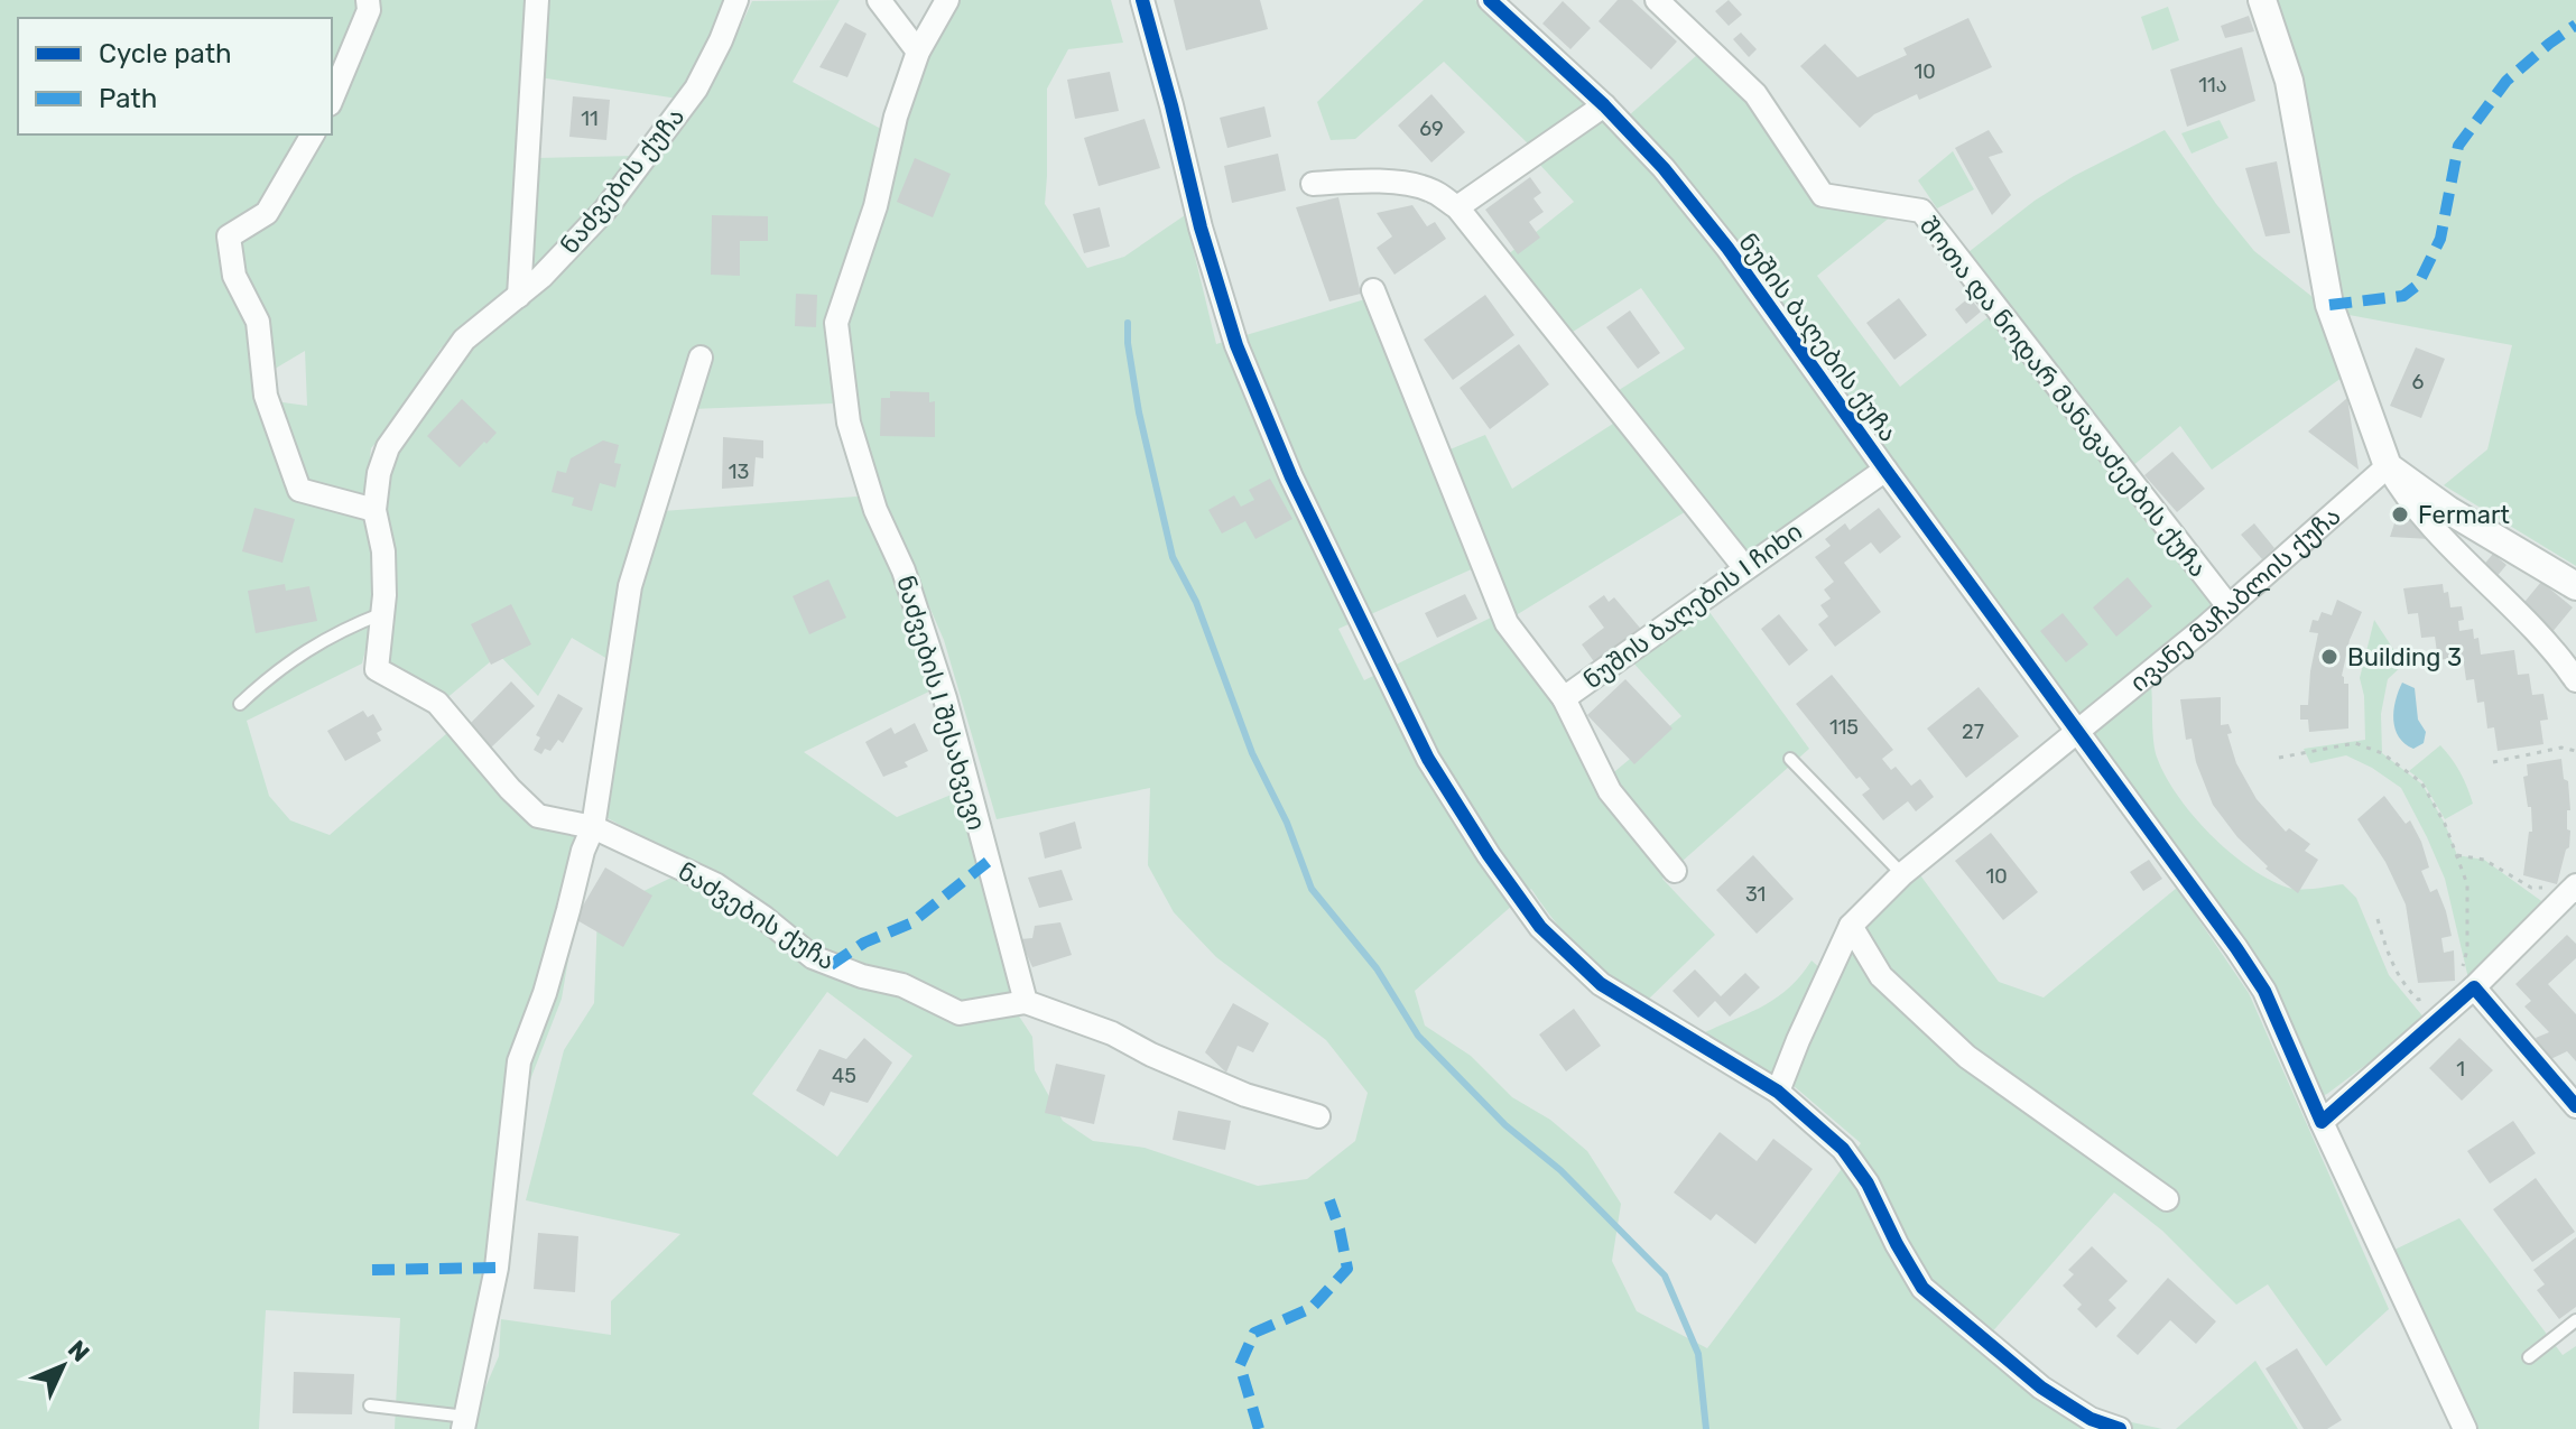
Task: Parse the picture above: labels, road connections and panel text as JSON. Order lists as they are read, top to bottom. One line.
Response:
{"streets":{"street":["ნაძვების ქუჩა","ნუშის ბაღების ქუჩა","შოთა და ნოდარ მანაგაძეების ქუჩა","ივანე მაჩაბლის ქუჩა","ნუშის ბაღების I ჩიხი","ნაძვების I შესახვევი"]},"crossings":[["ნაძვების ქუჩა","ნაძვების I შესახვევი"],["ნუშის ბაღების ქუჩა","ივანე მაჩაბლის ქუჩა"],["ნუშის ბაღების ქუჩა","ნუშის ბაღების I ჩიხი"],["შოთა და ნოდარ მანაგაძეების ქუჩა","ივანე მაჩაბლის ქუჩა"]],"places":["Fermart","Building 3"],"house_numbers":["10","11ა","11","69","6","13","115","27","10","31","1","45"],"legend":["Cycle path","Path"],"north":"top right"}
